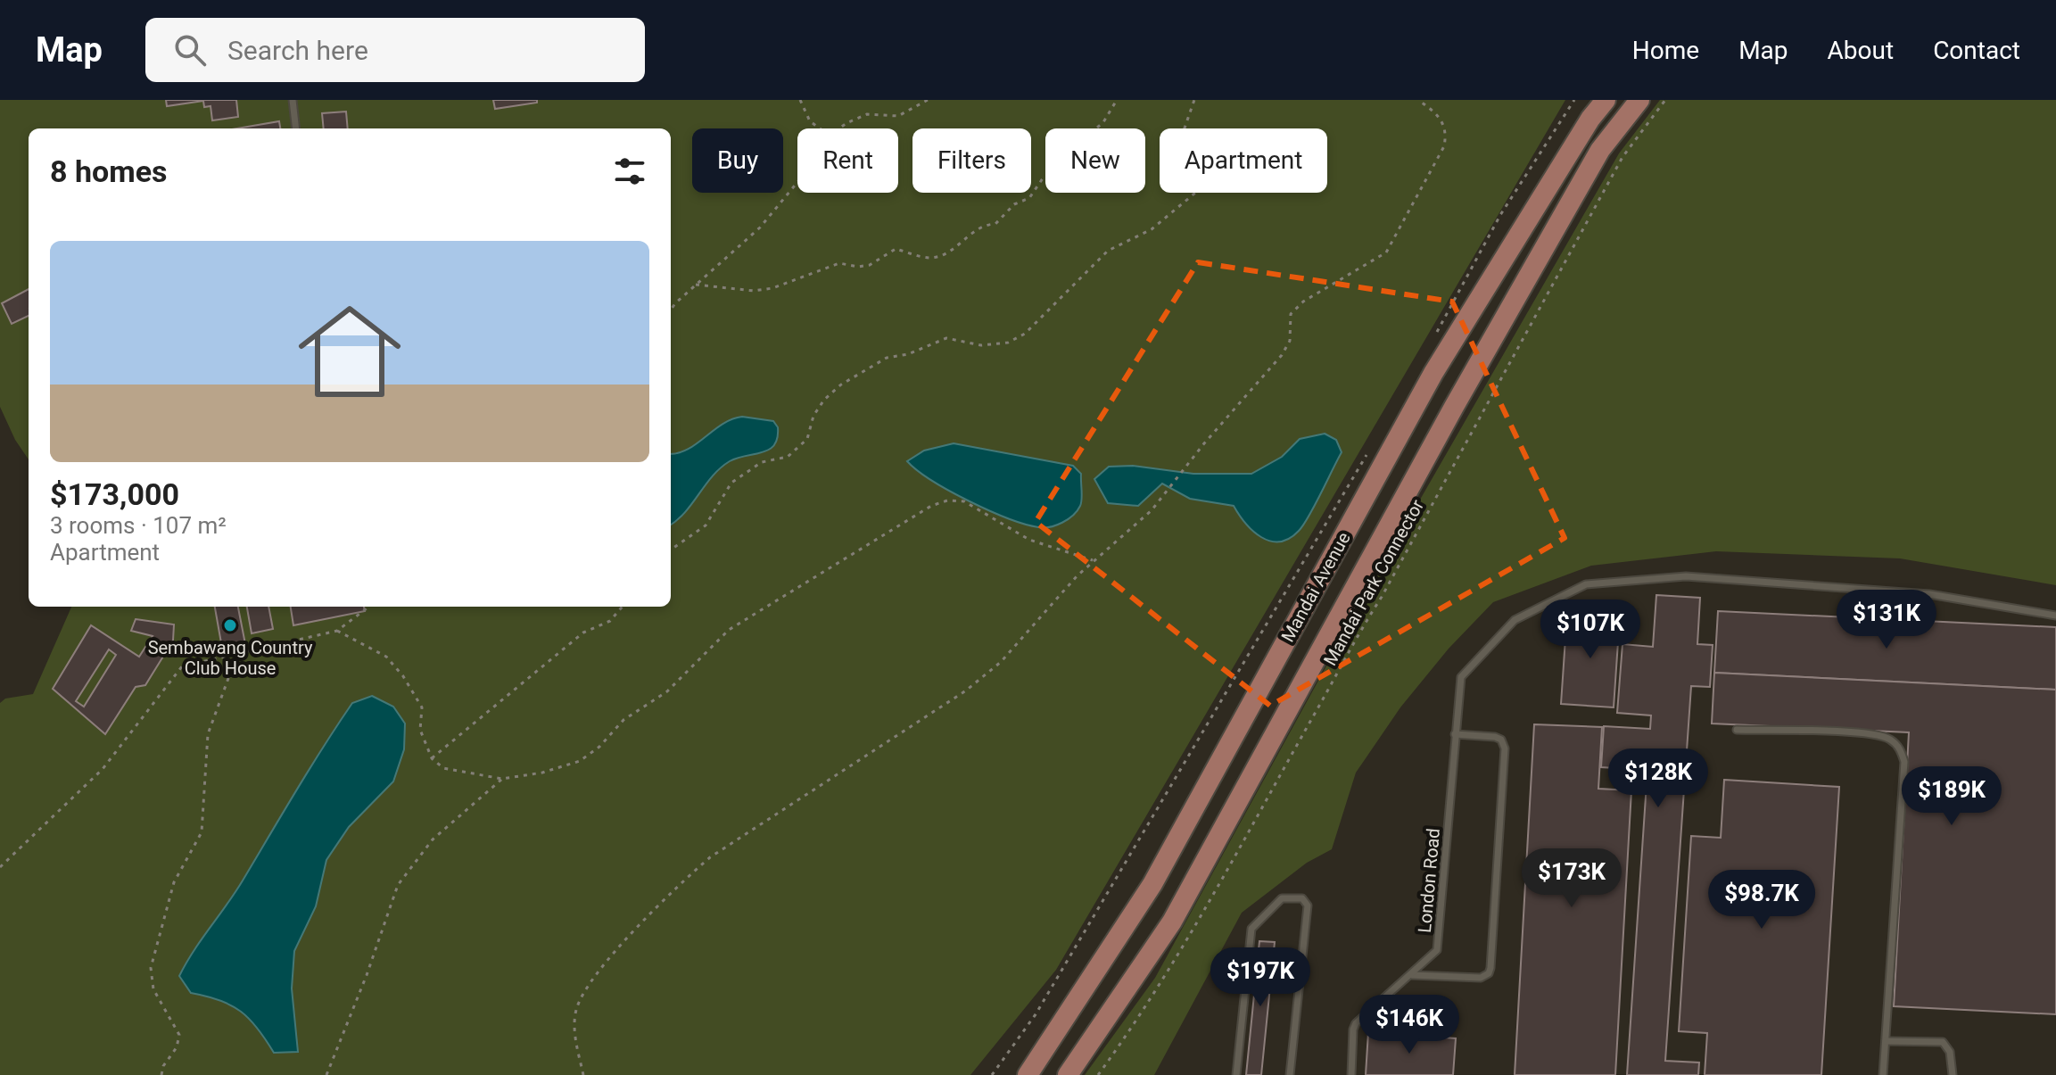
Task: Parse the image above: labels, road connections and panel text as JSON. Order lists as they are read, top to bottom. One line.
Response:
{"streets":{"main road":["Mandai Avenue"],"lane":["London Road"],"path":["Mandai Park Connector"]},"places":["Sembawang Country Club House"],"page":{"header":"Map","search":"Search here","nav":["Home","Map","About","Contact"],"chip":["Buy","Rent","Filters","New","Apartment"],"heading":"8 homes","list":[{"name":"$173,000","note":"3 rooms · 107 m² · Apartment"}],"price":["$131K","$107K","$128K","$189K","$173K","$98.7K","$197K","$146K"]}}
